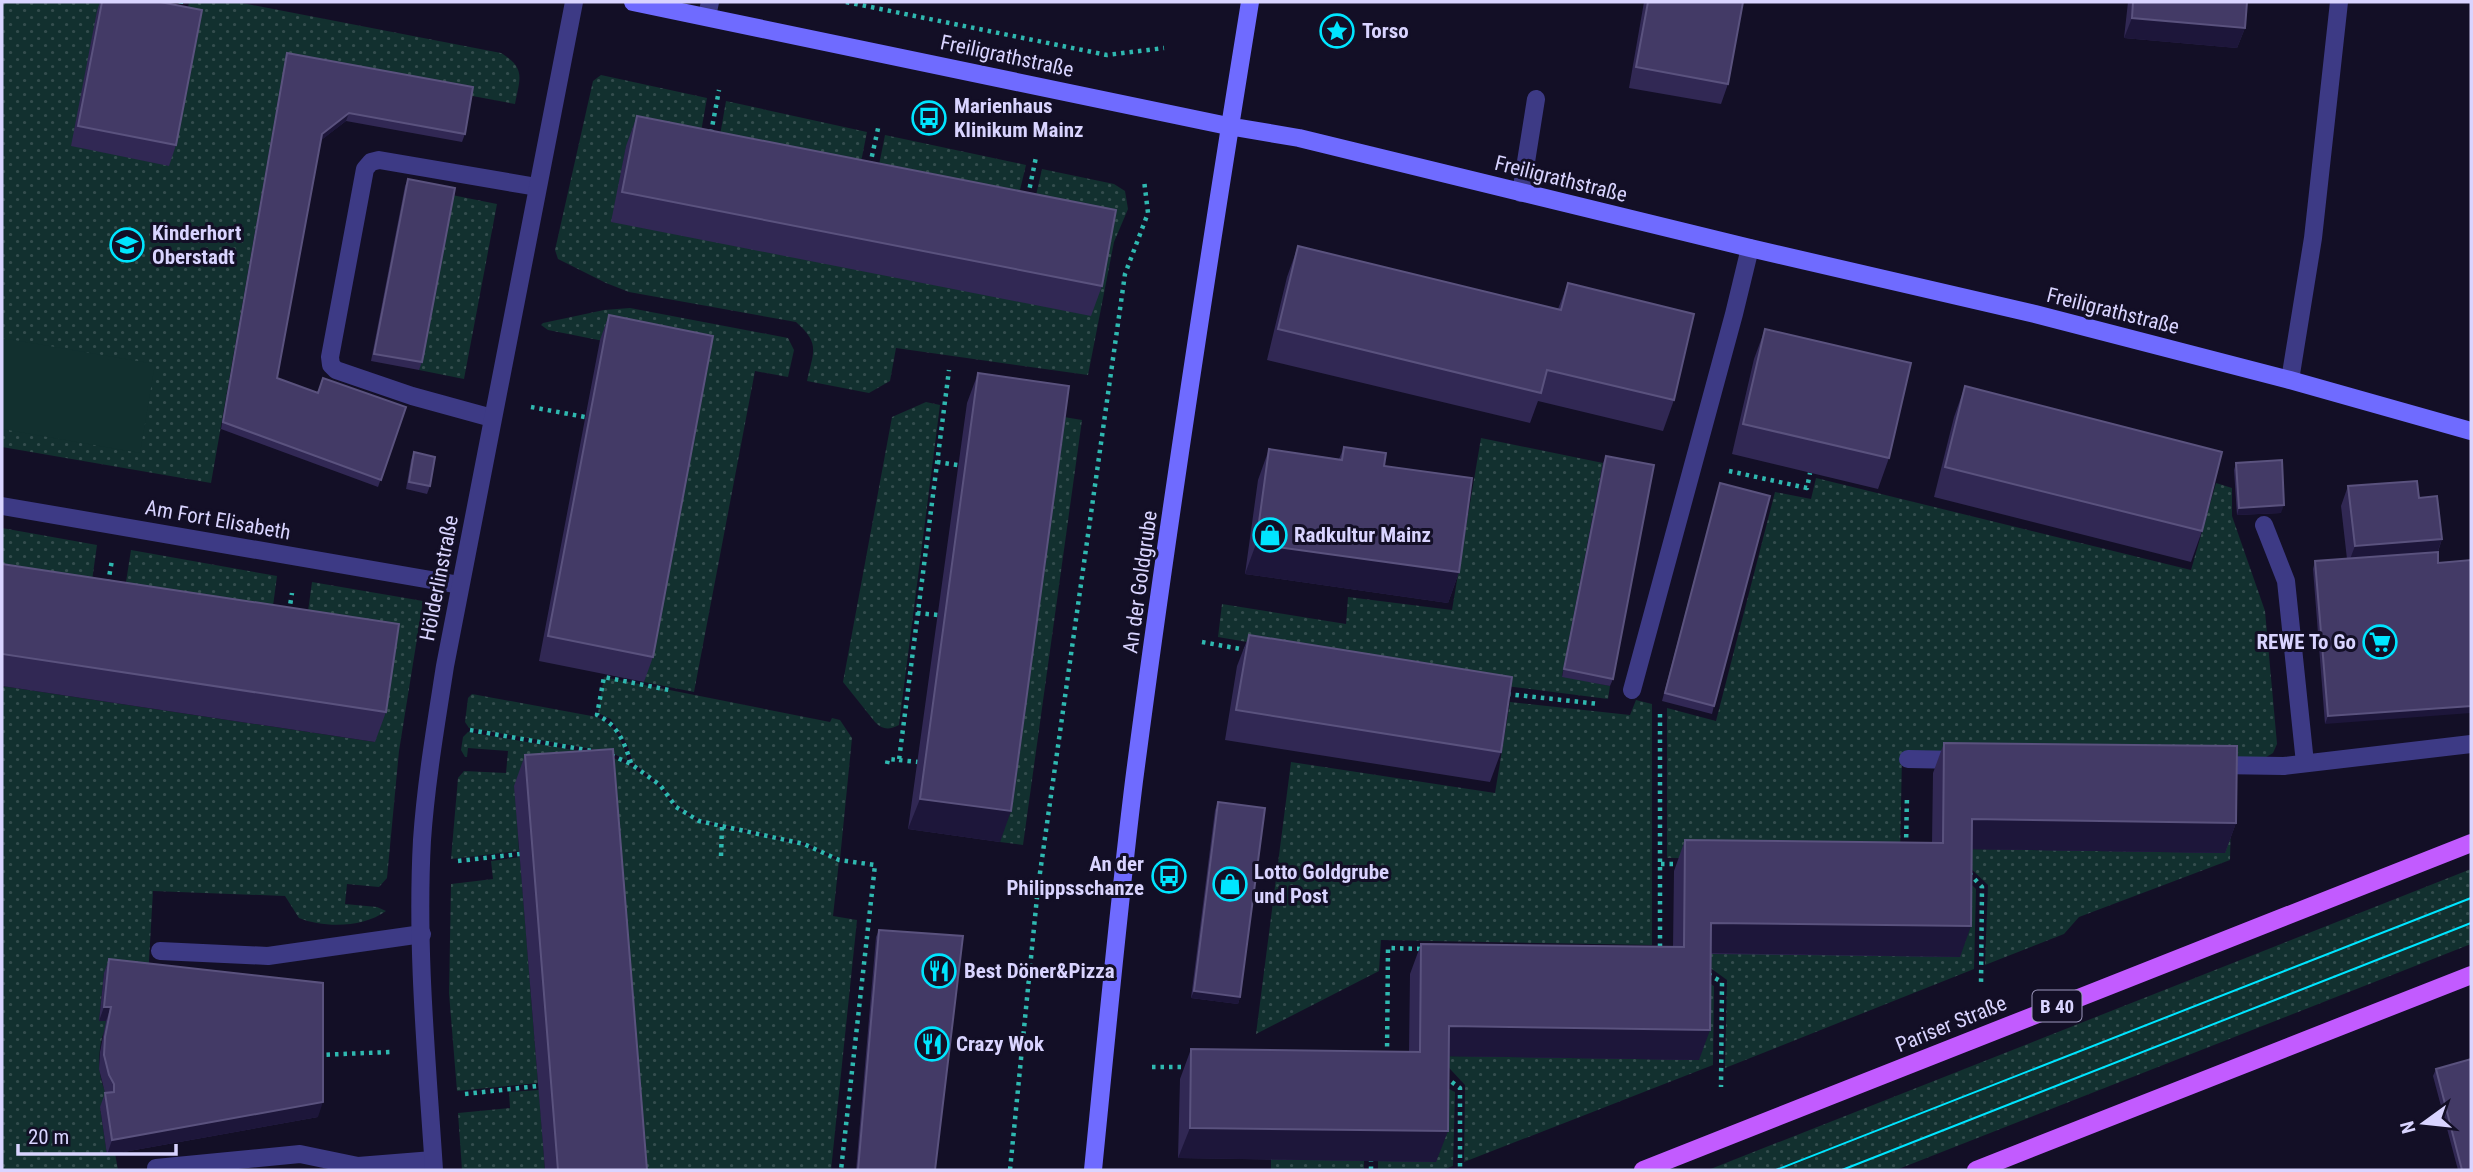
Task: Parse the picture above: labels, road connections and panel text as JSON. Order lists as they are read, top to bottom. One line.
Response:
{"streets":{"main road":["B 40","Pariser Straße"],"street":["Freiligrathstraße","Am Fort Elisabeth","Hölderlinstraße","An der Goldgrube"]},"crossings":[["Freiligrathstraße","An der Goldgrube"],["Am Fort Elisabeth","Hölderlinstraße"]],"places":{"place":["Torso"],"bus stop":["Marienhaus Klinikum Mainz","An der Philippsschanze"],"school or university":["Kinderhort Oberstadt"],"shop":["Radkultur Mainz","Lotto Goldgrube und Post"],"supermarket":["REWE To Go"],"restaurant":["Best Döner&Pizza","Crazy Wok"]},"scale_bar":"20 m","north":"left"}
